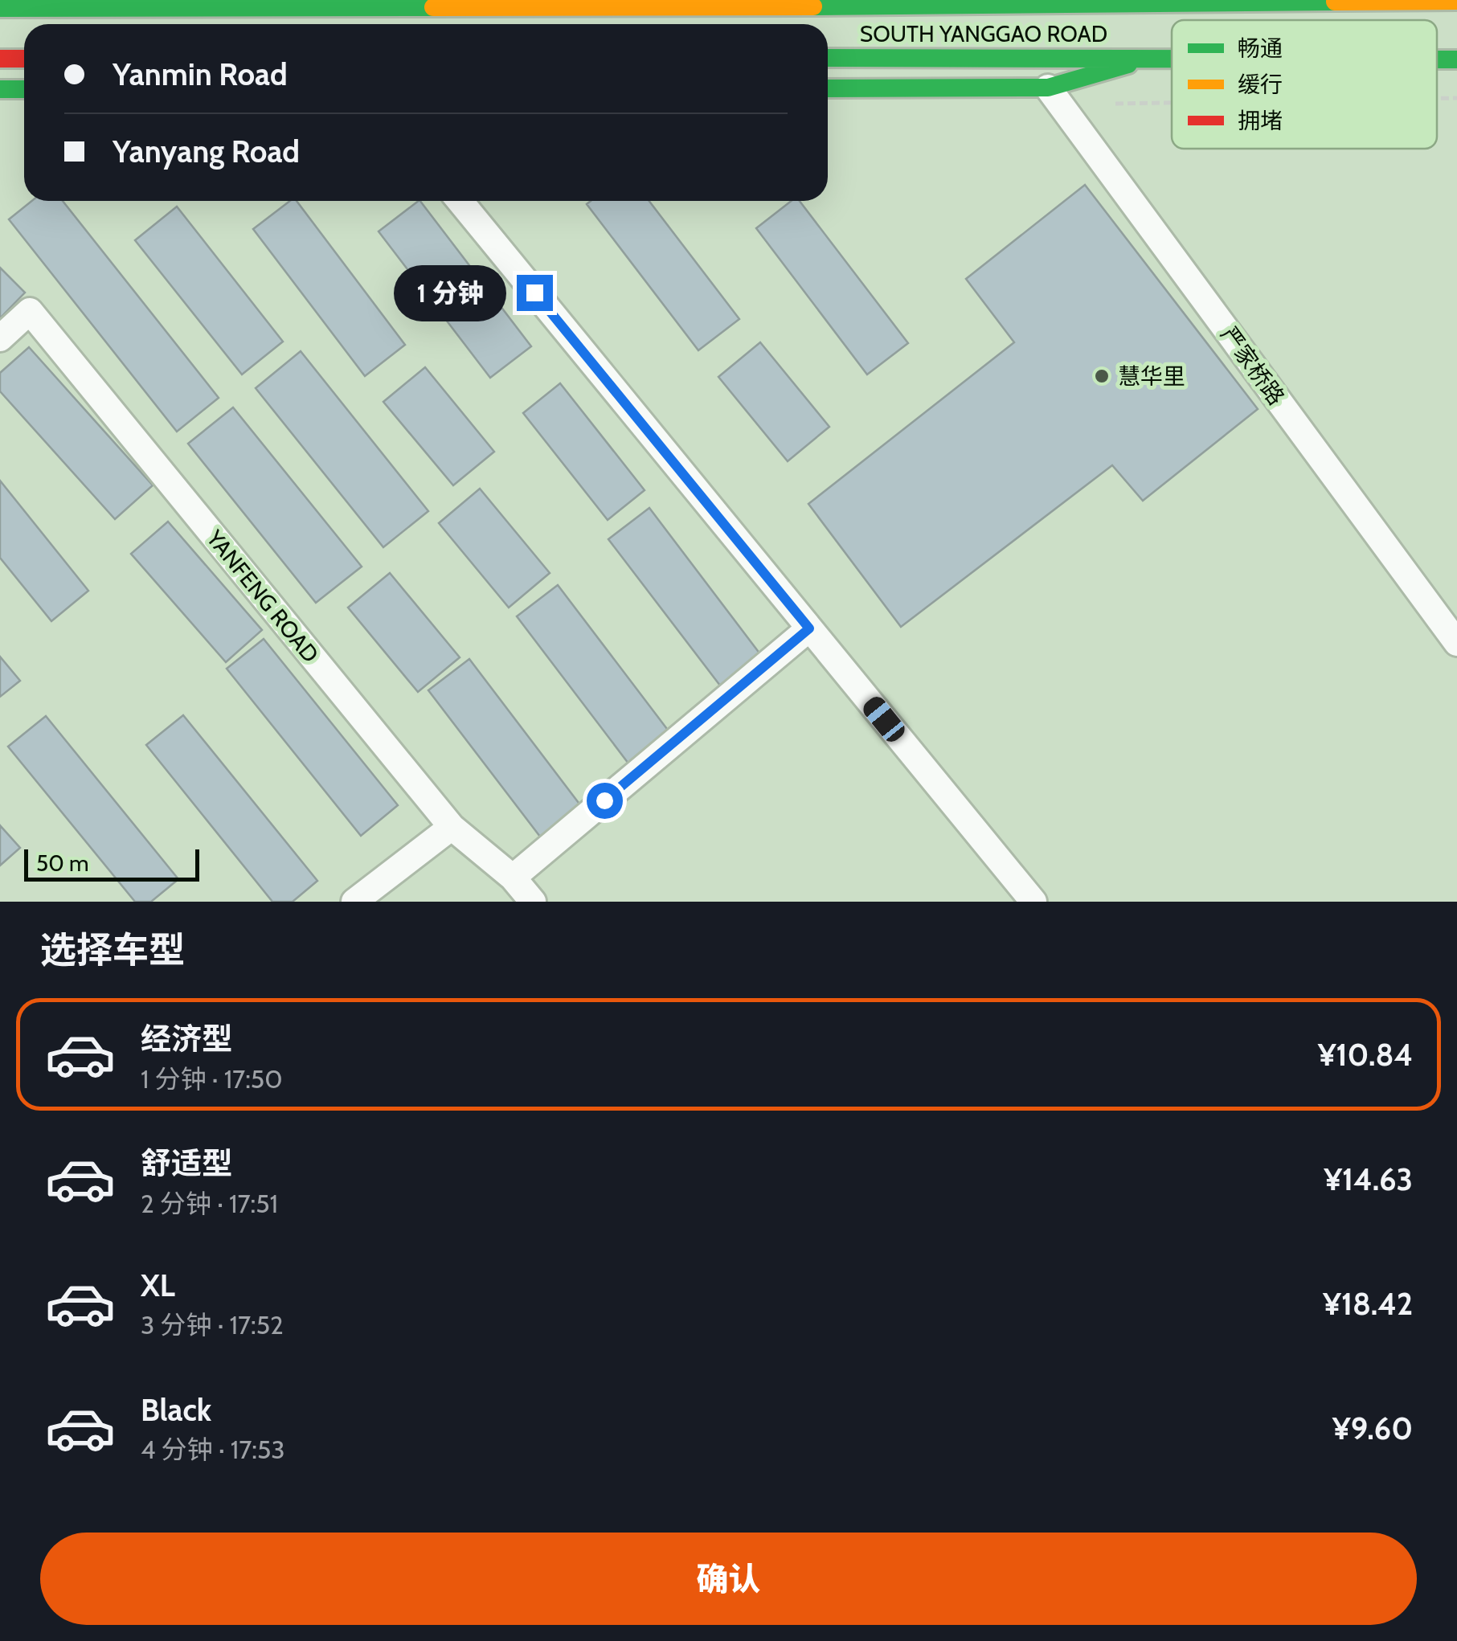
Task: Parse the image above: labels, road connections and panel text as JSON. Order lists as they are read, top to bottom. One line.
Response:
{"streets":{"main road":["SOUTH YANGGAO ROAD"],"street":["严家桥路","YANFENG ROAD"]},"crossings":[["SOUTH YANGGAO ROAD","严家桥路"]],"places":["慧华里"],"legend":["畅通","缓行","拥堵"],"scale_bar":"50 m","page":{"banner":["Yanmin Road","Yanyang Road"],"bubble":"1 分钟","scale":"50 m","heading":"选择车型","list":[{"name":"经济型","note":"1 分钟 · 17:50","value":"¥10.84"},{"name":"舒适型","note":"2 分钟 · 17:51","value":"¥14.63"},{"name":"XL","note":"3 分钟 · 17:52","value":"¥18.42"},{"name":"Black","note":"4 分钟 · 17:53","value":"¥9.60"}],"buttons":"确认"}}
